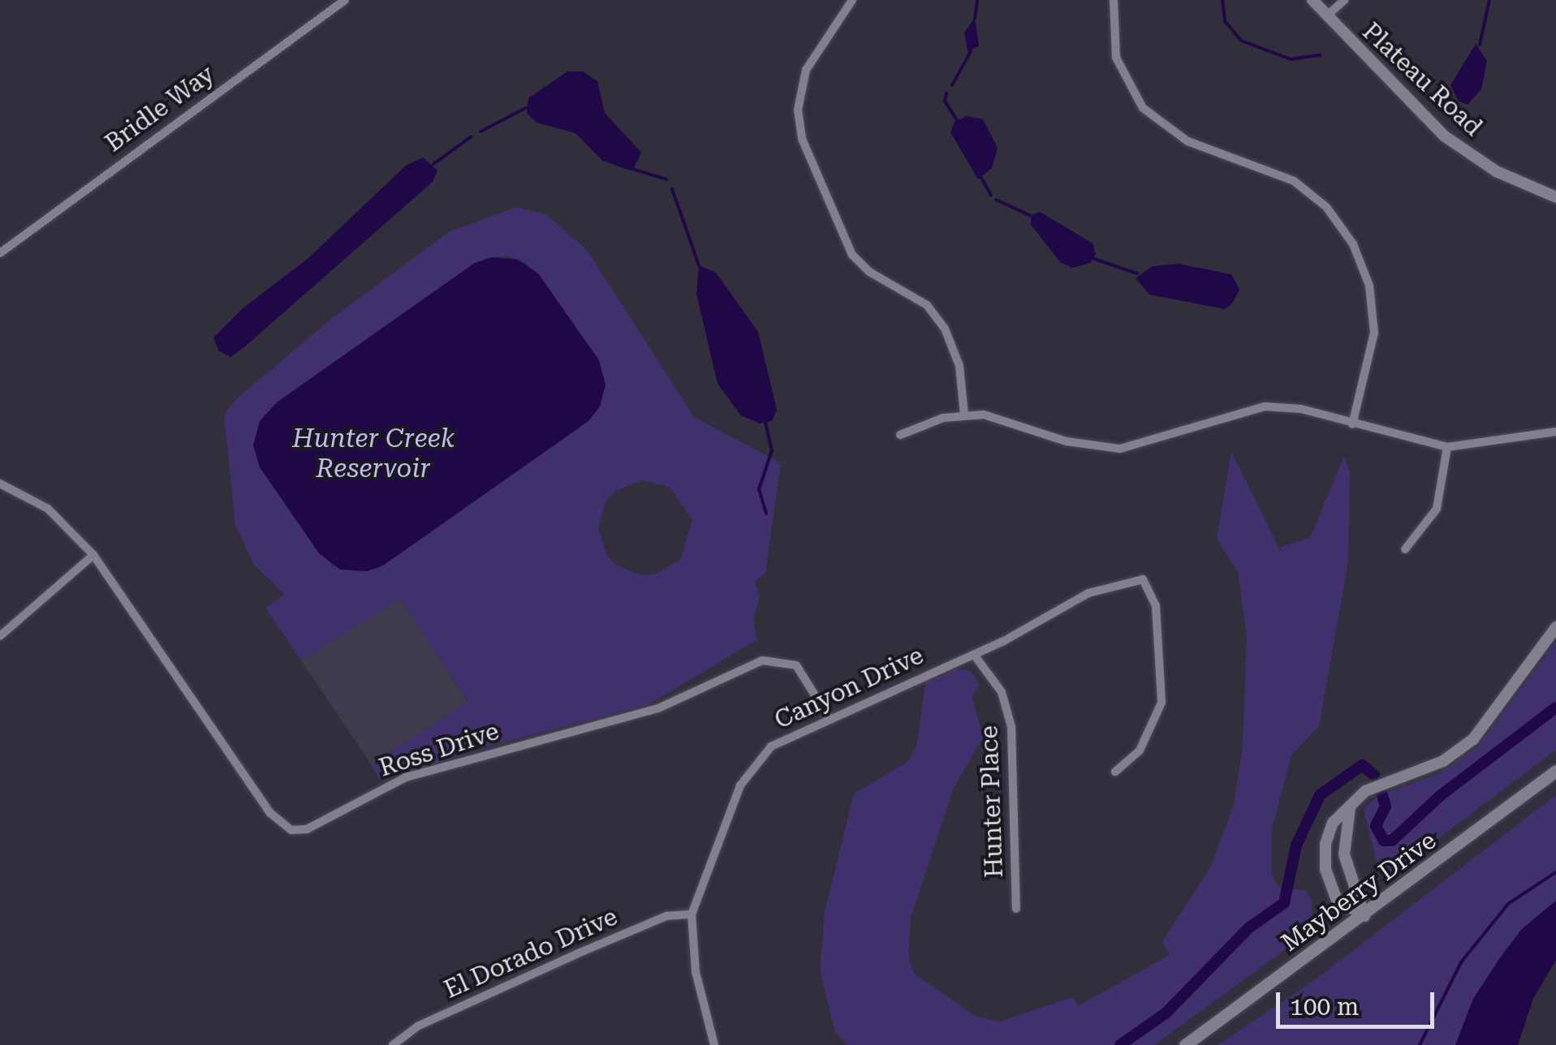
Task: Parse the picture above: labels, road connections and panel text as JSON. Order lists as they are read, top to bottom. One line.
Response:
{"streets":{"main road":["Mayberry Drive"],"street":["Plateau Road","Bridle Way","Canyon Drive","Ross Drive","Hunter Place","El Dorado Drive"]},"crossings":[["Canyon Drive","Ross Drive"],["Canyon Drive","Hunter Place"],["Canyon Drive","El Dorado Drive"]],"water":["Hunter Creek Reservoir"],"scale_bar":"100 m"}
